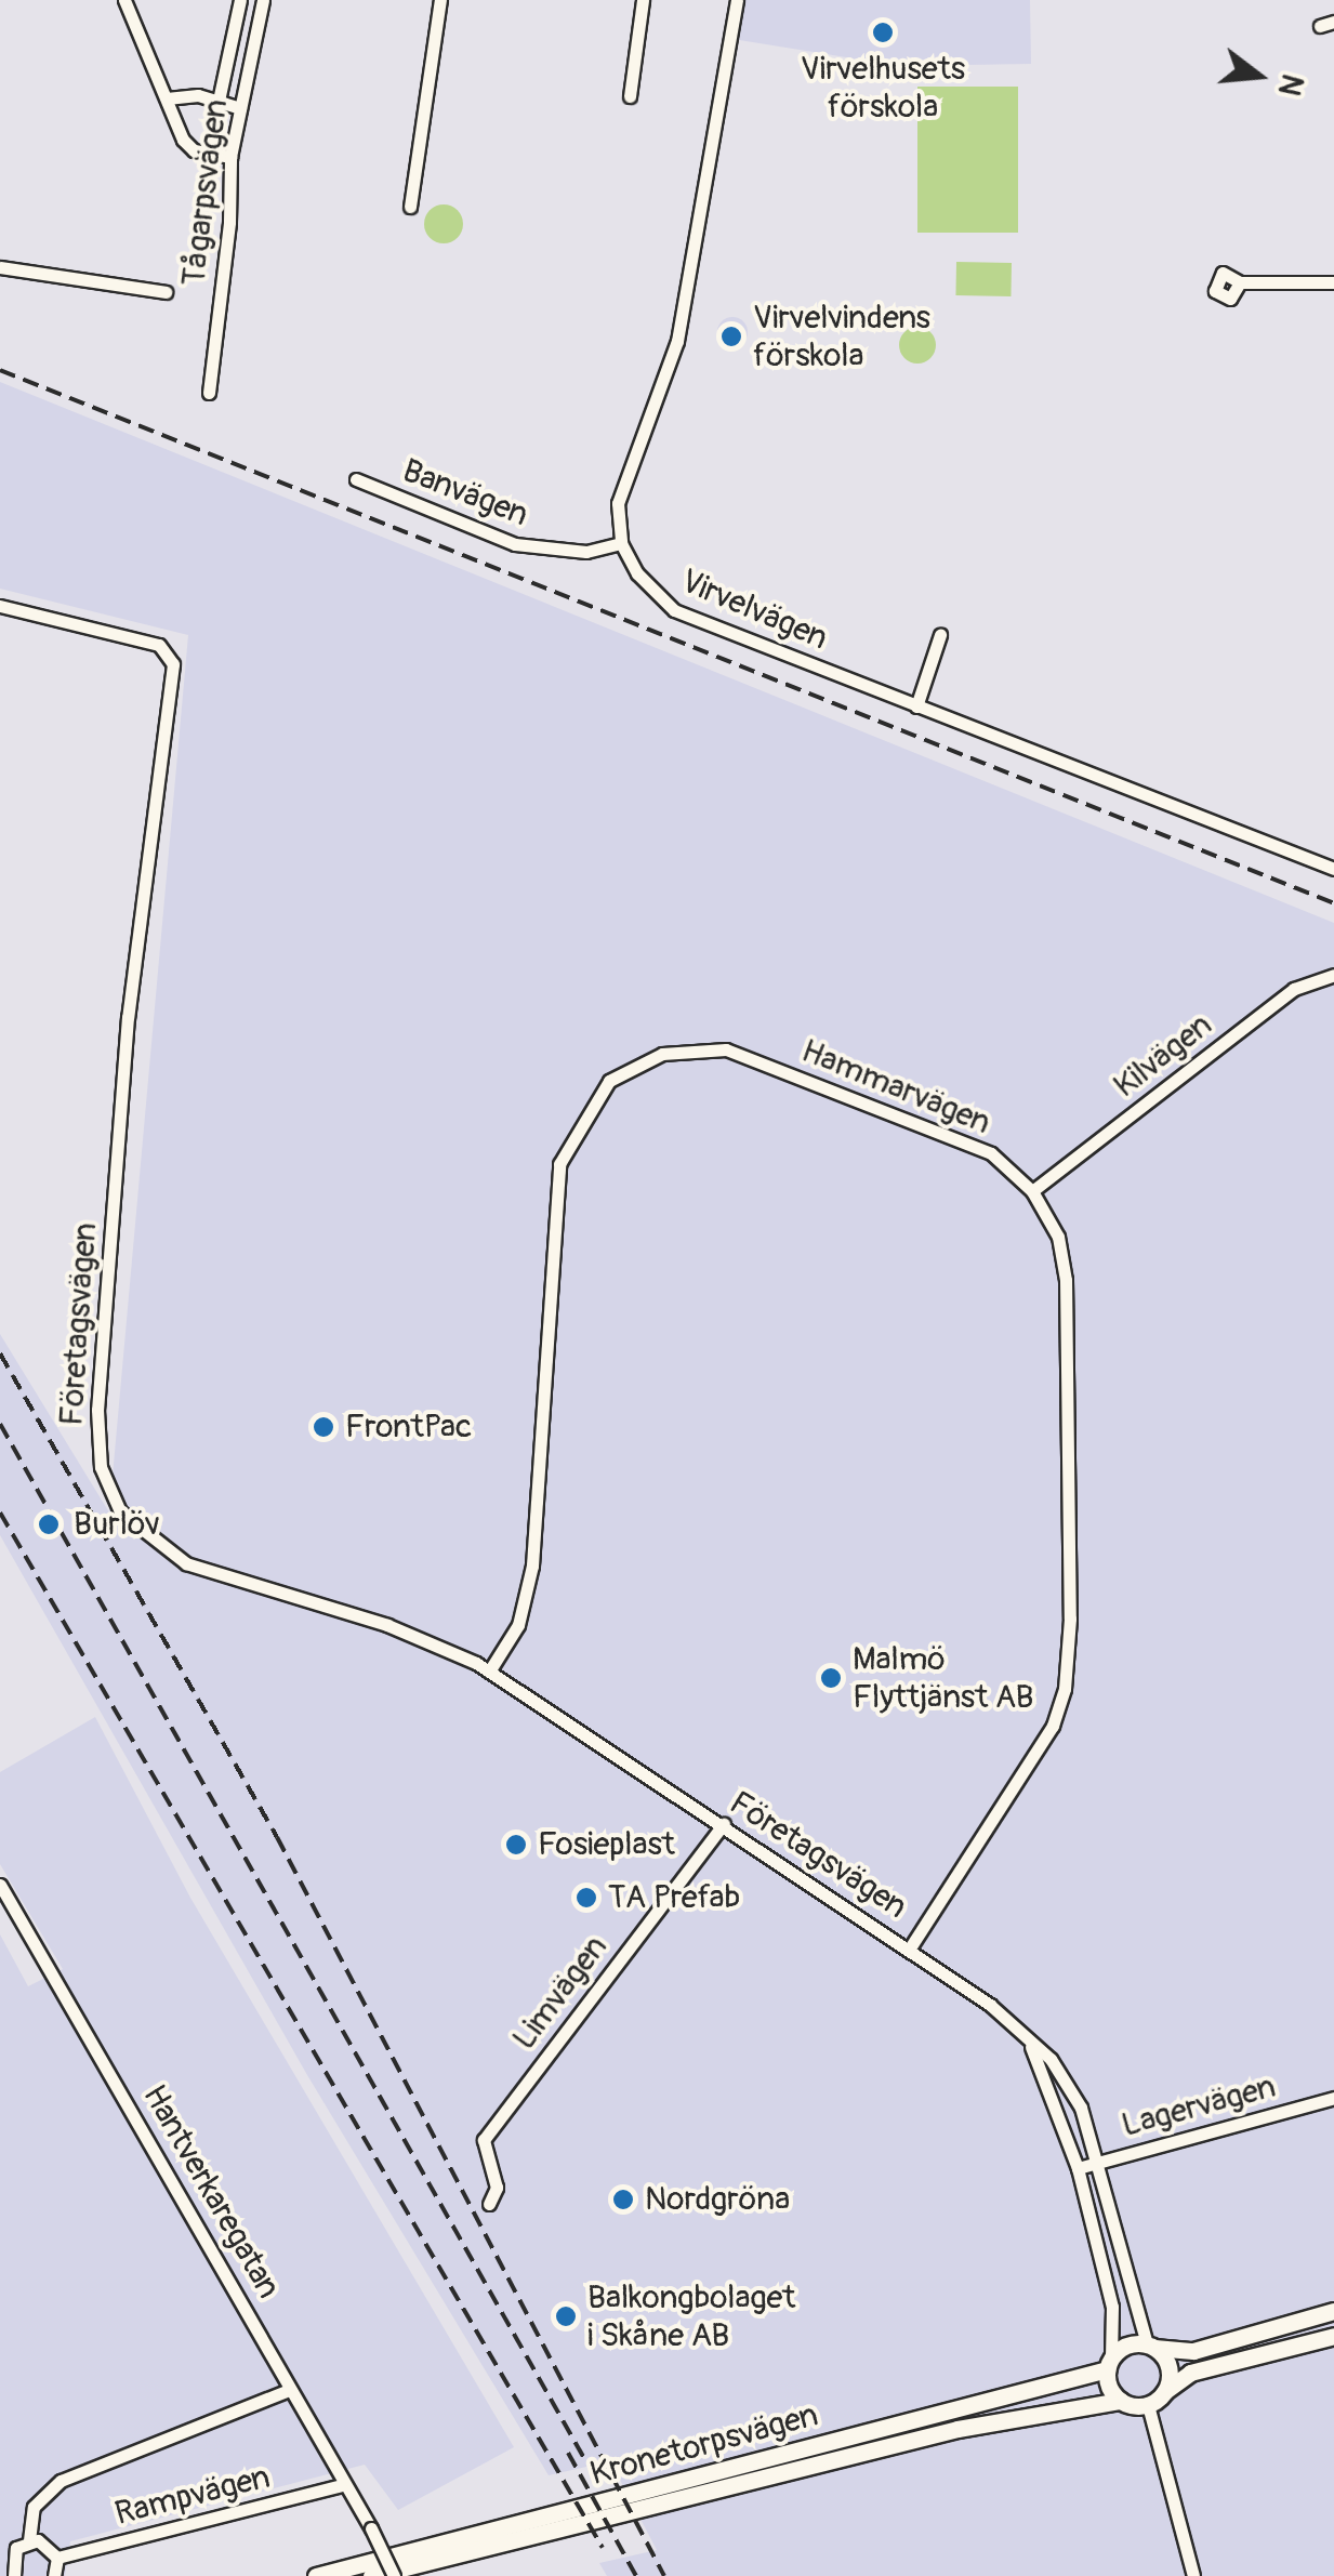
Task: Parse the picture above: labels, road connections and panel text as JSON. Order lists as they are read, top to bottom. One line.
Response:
{"streets":{"main road":["Kronetorpsvägen"],"street":["Tågarpsvägen","Banvägen","Virvelvägen","Kilvägen","Hammarvägen","Företagsvägen","Limvägen","Lagervägen","Hantverkaregatan","Rampvägen"]},"crossings":[["Banvägen","Virvelvägen"],["Kilvägen","Hammarvägen"],["Hammarvägen","Företagsvägen"],["Företagsvägen","Limvägen"],["Företagsvägen","Lagervägen"],["Företagsvägen","Kronetorpsvägen"],["Hantverkaregatan","Rampvägen"]],"places":["Virvelhusets förskola","Virvelvindens förskola","FrontPac","Burlöv","Malmö Flyttjänst AB","Fosieplast","TA Prefab","Nordgröna","Balkongbolaget i Skåne AB"],"north":"right"}
